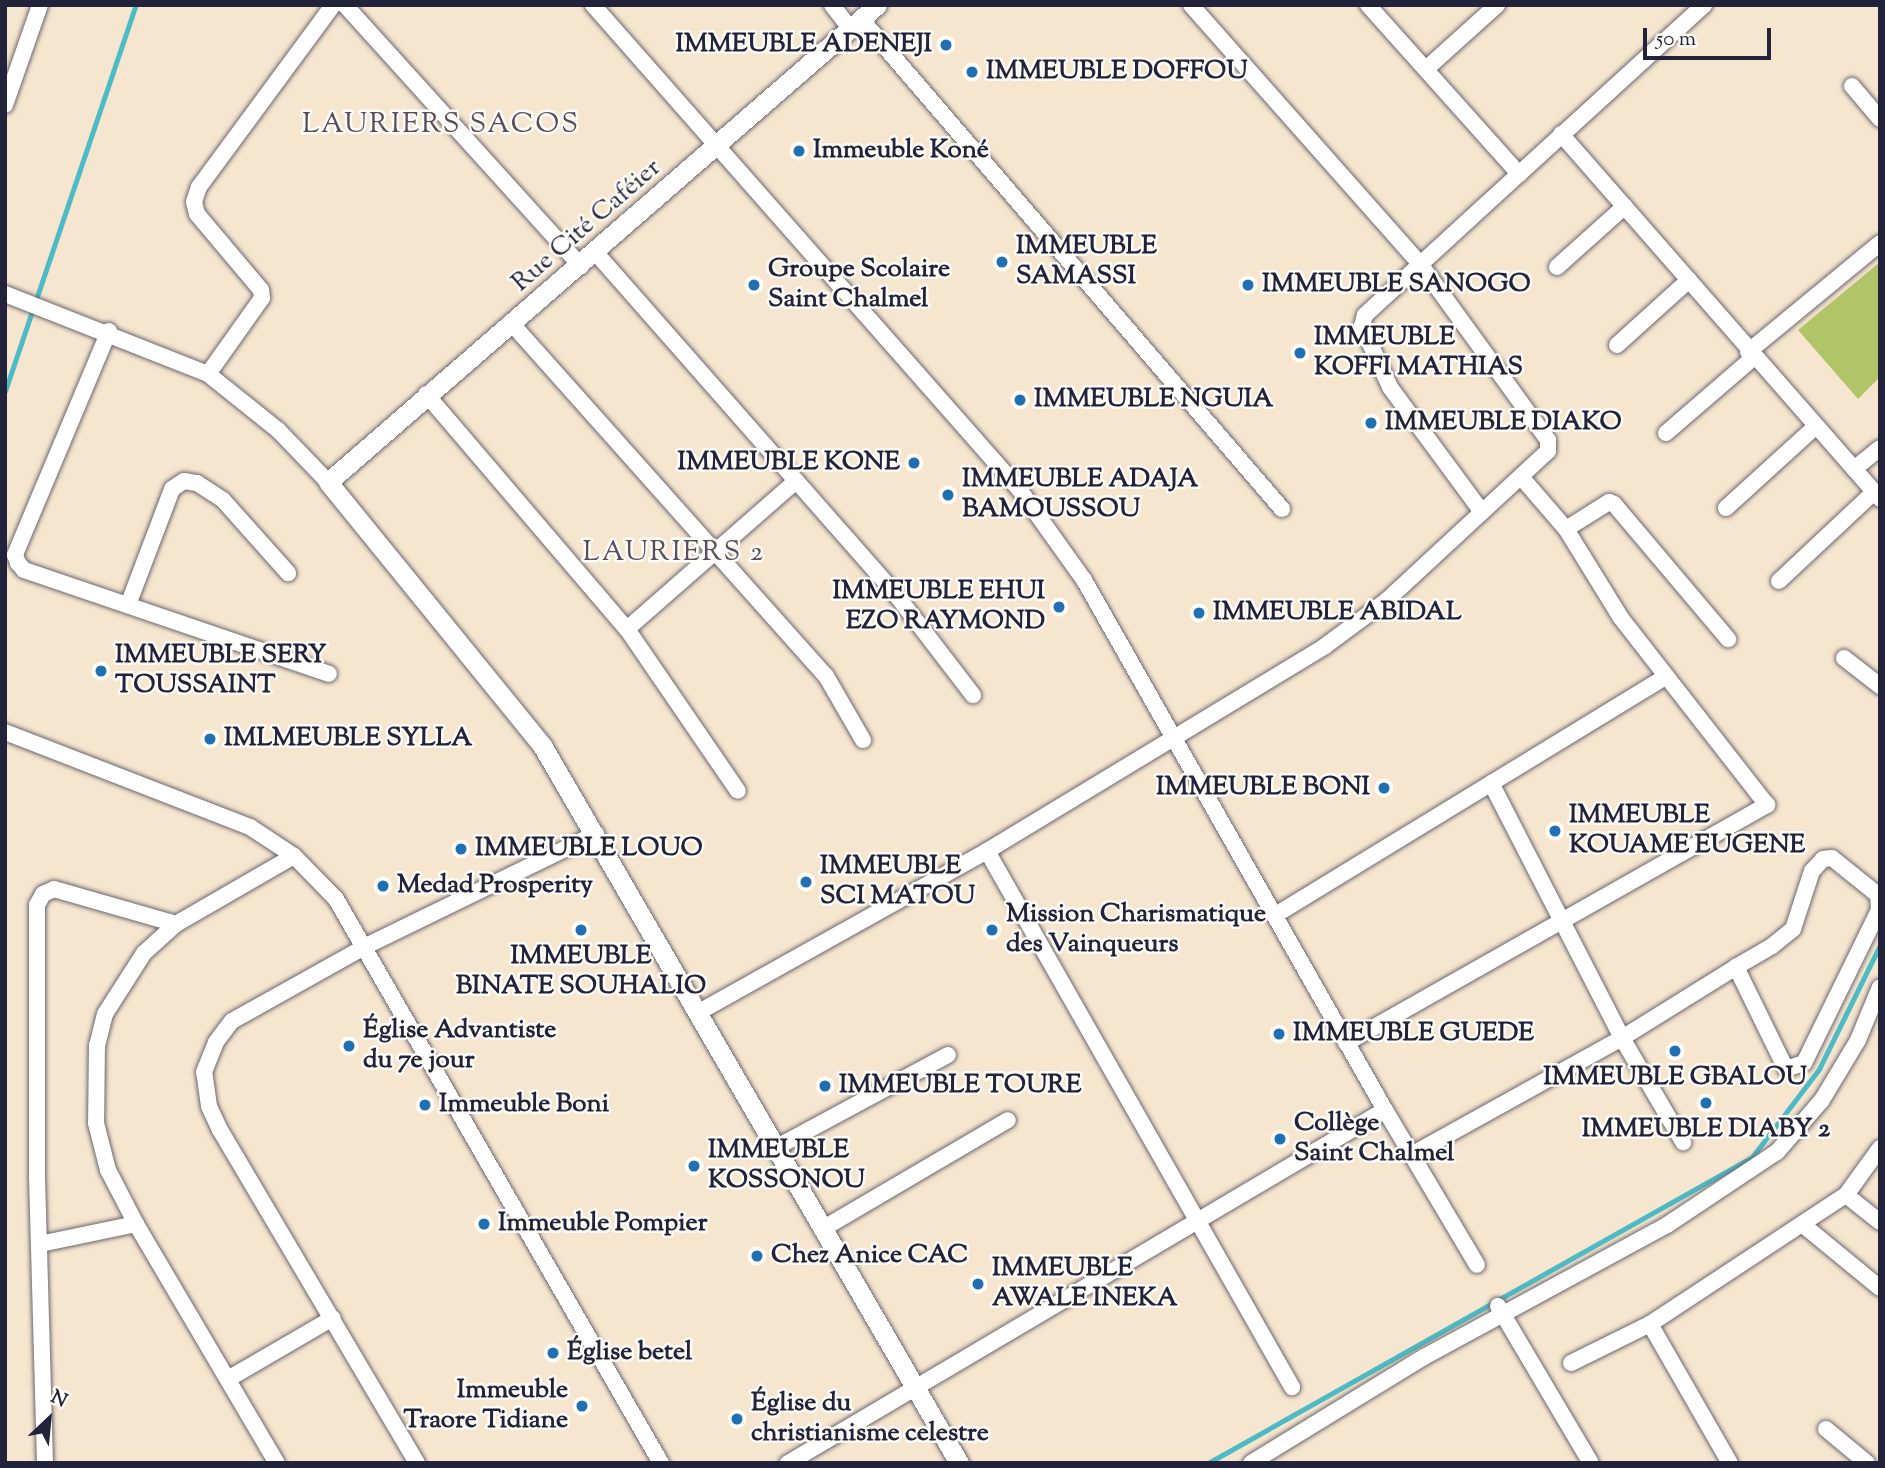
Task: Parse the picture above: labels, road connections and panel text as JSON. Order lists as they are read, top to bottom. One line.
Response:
{"streets":{"street":["Rue Cité Caféier"]},"districts":["LAURIERS SACOS","LAURIERS 2"],"places":["IMMEUBLE ADENEJI","IMMEUBLE DOFFOU","Immeuble Koné","IMMEUBLE SAMASSI","Groupe Scolaire Saint Chalmel","IMMEUBLE SANOGO","IMMEUBLE KOFFI MATHIAS","IMMEUBLE NGUIA","IMMEUBLE DIAKO","IMMEUBLE KONE","IMMEUBLE ADAJA BAMOUSSOU","IMMEUBLE EHUI EZO RAYMOND","IMMEUBLE ABIDAL","IMMEUBLE SERY TOUSSAINT","IMLMEUBLE SYLLA","IMMEUBLE BONI","IMMEUBLE KOUAME EUGENE","IMMEUBLE LOUO","IMMEUBLE SCI MATOU","Medad Prosperity","IMMEUBLE BINATE SOUHALIO","Mission Charismatique des Vainqueurs","IMMEUBLE GUEDE","Église Advantiste du 7e jour","IMMEUBLE GBALOU","IMMEUBLE TOURE","IMMEUBLE DIABY 2","Immeuble Boni","Collège Saint Chalmel","IMMEUBLE KOSSONOU","Immeuble Pompier","Chez Anice CAC","IMMEUBLE AWALE INEKA","Église betel","Immeuble Traore Tidiane","Église du christianisme celestre"],"scale_bar":"50 m","north":"top right"}
